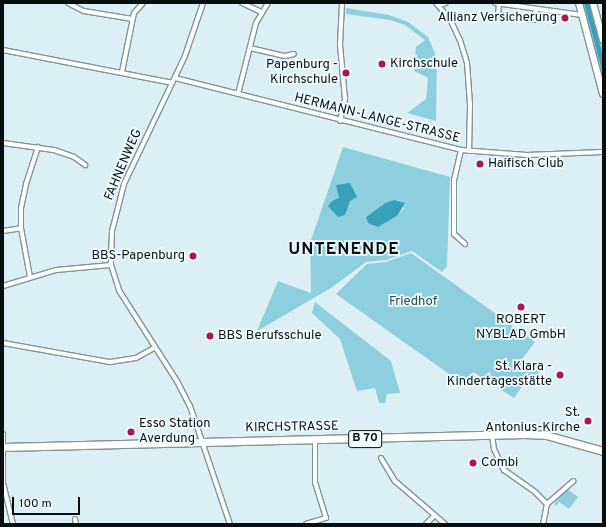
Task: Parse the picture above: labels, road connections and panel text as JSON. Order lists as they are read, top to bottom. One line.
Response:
{"streets":{"main road":["KIRCHSTRASSE","B 70"],"street":["HERMANN-LANGE-STRASSE","FAHNENWEG"]},"crossings":[["HERMANN-LANGE-STRASSE","FAHNENWEG"],["FAHNENWEG","KIRCHSTRASSE"]],"districts":["UNTENENDE"],"parks":["Friedhof"],"places":["Allianz Versicherung","Kirchschule","Papenburg - Kirchschule","Haifisch Club","BBS-Papenburg","ROBERT NYBLAD GmbH","BBS Berufsschule","St. Klara - Kindertagesstätte","St. Antonius-Kirche","Esso Station Averdung","Combi"],"scale_bar":"100 m"}
